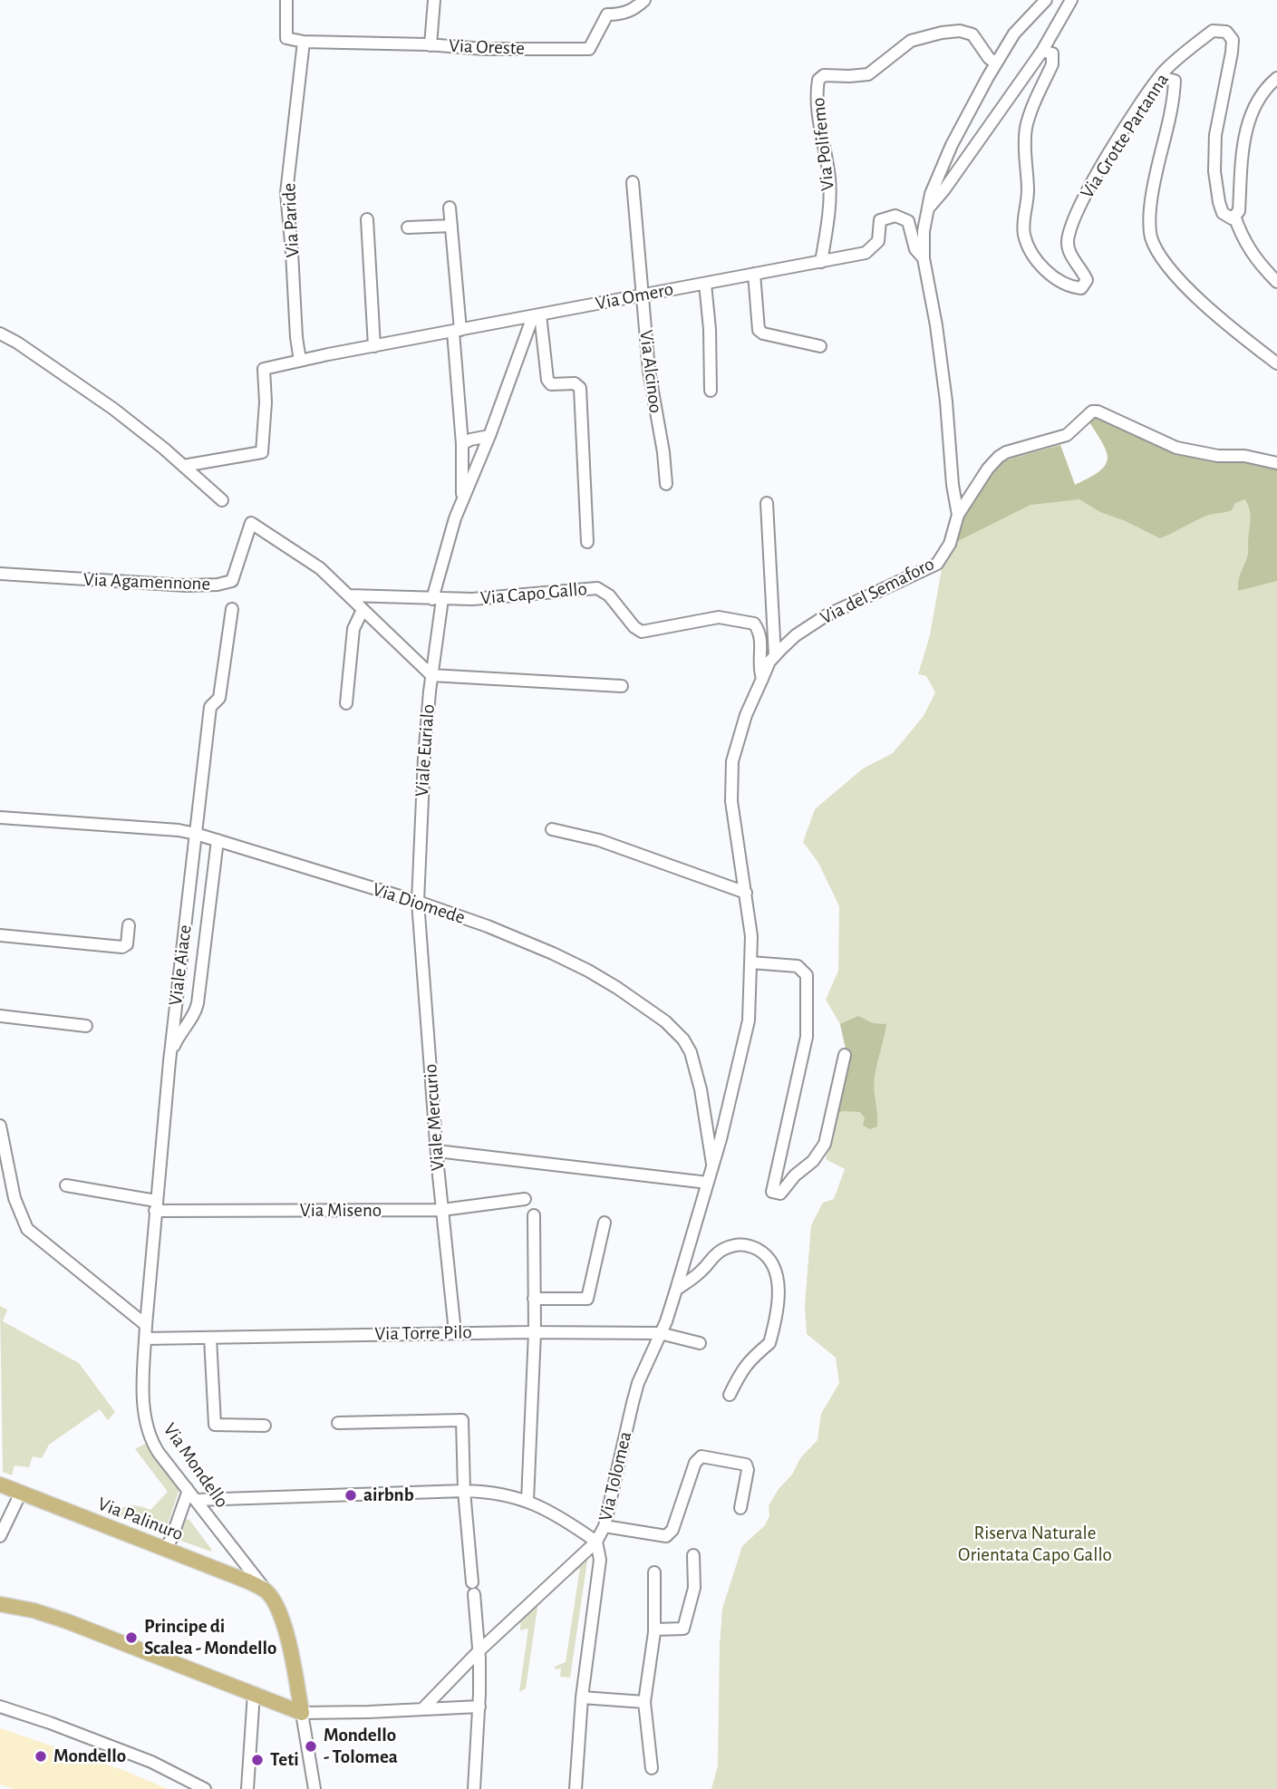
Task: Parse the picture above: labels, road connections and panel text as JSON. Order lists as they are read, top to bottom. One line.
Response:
{"streets":{"main road":["Via Mondello","Via Palinuro"],"street":["Via Oreste","Via Grotte Partanna","Via Polifemo","Via Paride","Via Omero","Via Alcinoo","Via Agamennone","Via del Semaforo","Via Capo Gallo","Viale Eurialo","Via Diomede","Viale Aiace","Viale Mercurio","Via Miseno","Via Torre Pilo","Via Tolomea"]},"crossings":[["Via Oreste","Via Paride"],["Via Polifemo","Via Omero"],["Via Paride","Via Omero"],["Via Omero","Via Alcinoo"],["Via Agamennone","Via Capo Gallo"],["Via del Semaforo","Via Capo Gallo"],["Via del Semaforo","Via Tolomea"],["Via Capo Gallo","Viale Eurialo"],["Via Capo Gallo","Via Tolomea"],["Viale Eurialo","Via Diomede"],["Viale Eurialo","Viale Mercurio"],["Via Diomede","Viale Aiace"],["Via Diomede","Viale Mercurio"],["Via Diomede","Via Tolomea"],["Viale Aiace","Via Miseno"],["Viale Aiace","Via Mondello"],["Viale Mercurio","Via Miseno"],["Viale Mercurio","Via Torre Pilo"],["Via Torre Pilo","Via Mondello"],["Via Torre Pilo","Via Tolomea"],["Via Mondello","Via Palinuro"]],"parks":["Riserva Naturale Orientata Capo Gallo"],"places":["airbnb","Principe di Scalea - Mondello","Mondello - Tolomea","Mondello","Teti"]}
